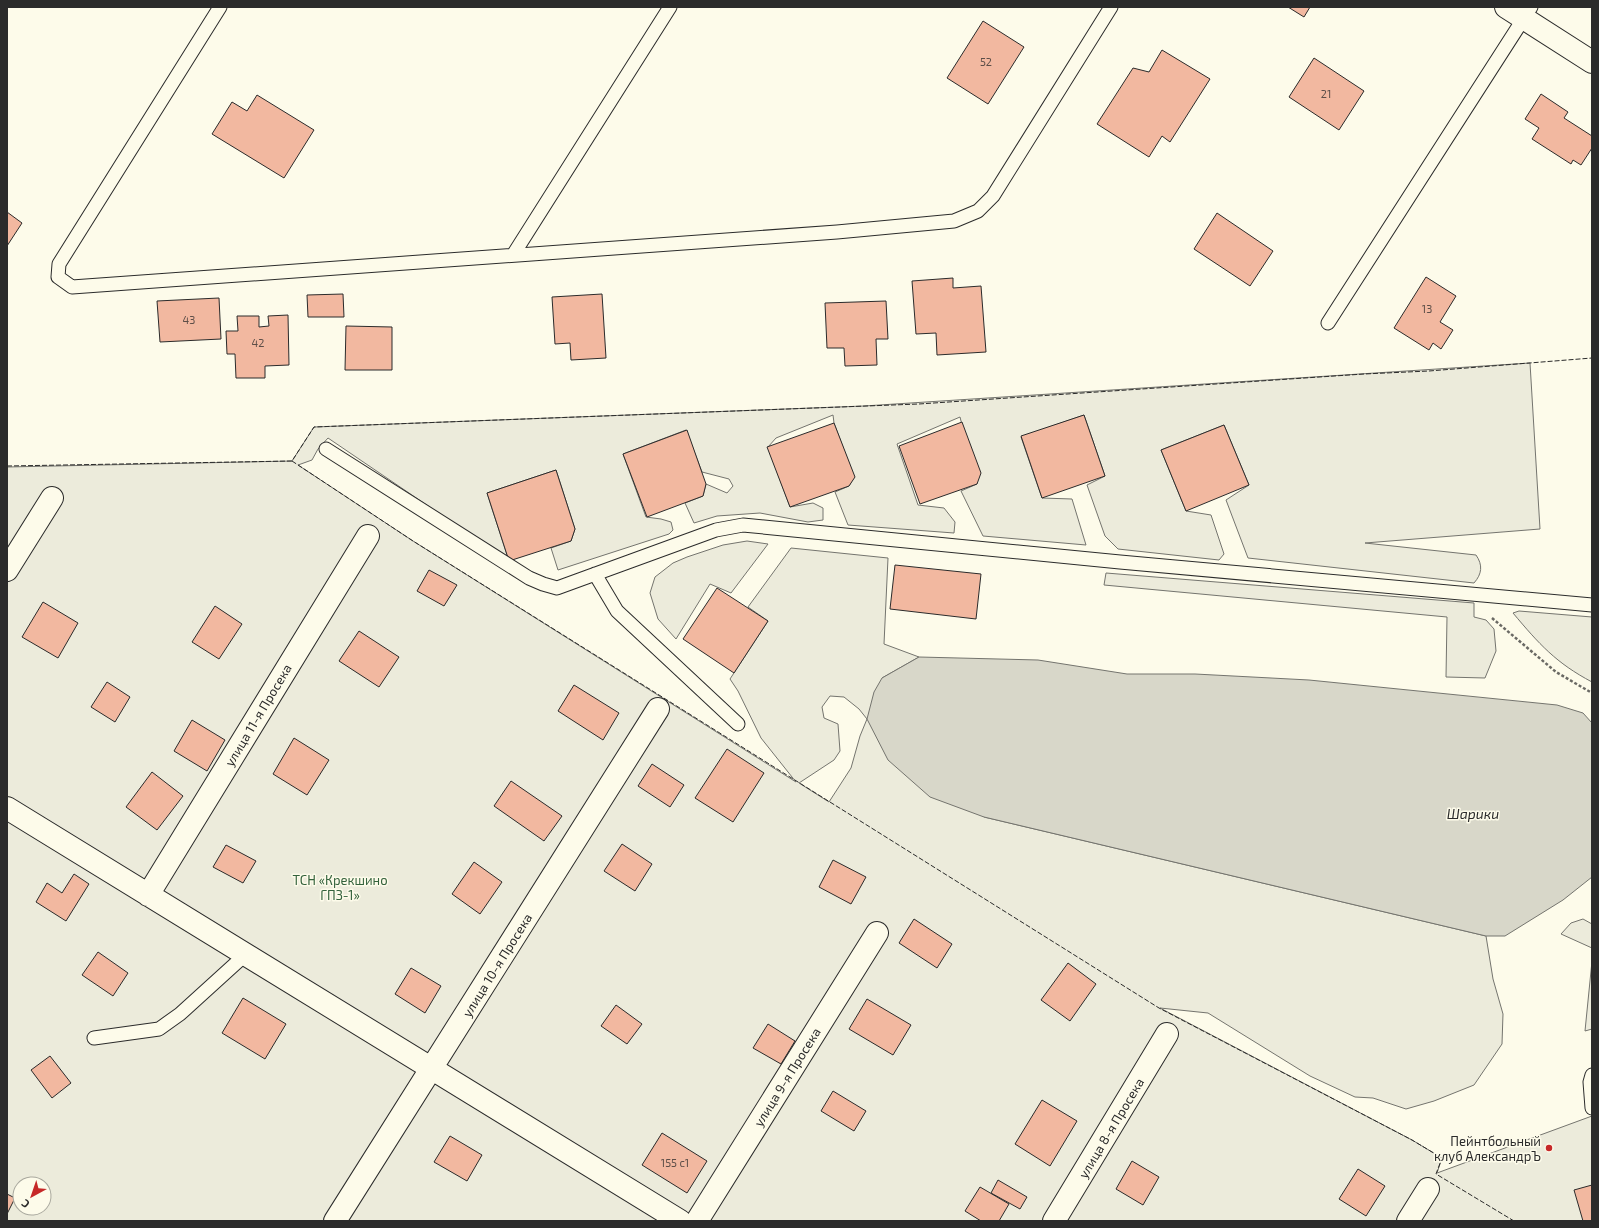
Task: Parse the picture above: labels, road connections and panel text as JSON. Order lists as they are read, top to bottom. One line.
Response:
{"streets":{"street":["улица 11-я Просека","улица 10-я Просека","улица 9-я Просека","улица 8-я Просека"]},"water":["Шарики"],"parks":["ТСН «Крекшино ГПЗ-1»"],"places":["Пейнтбольный клуб АлександрЪ"],"house_numbers":["52","21","13","43","42","155 с1"],"north":"bottom left"}
